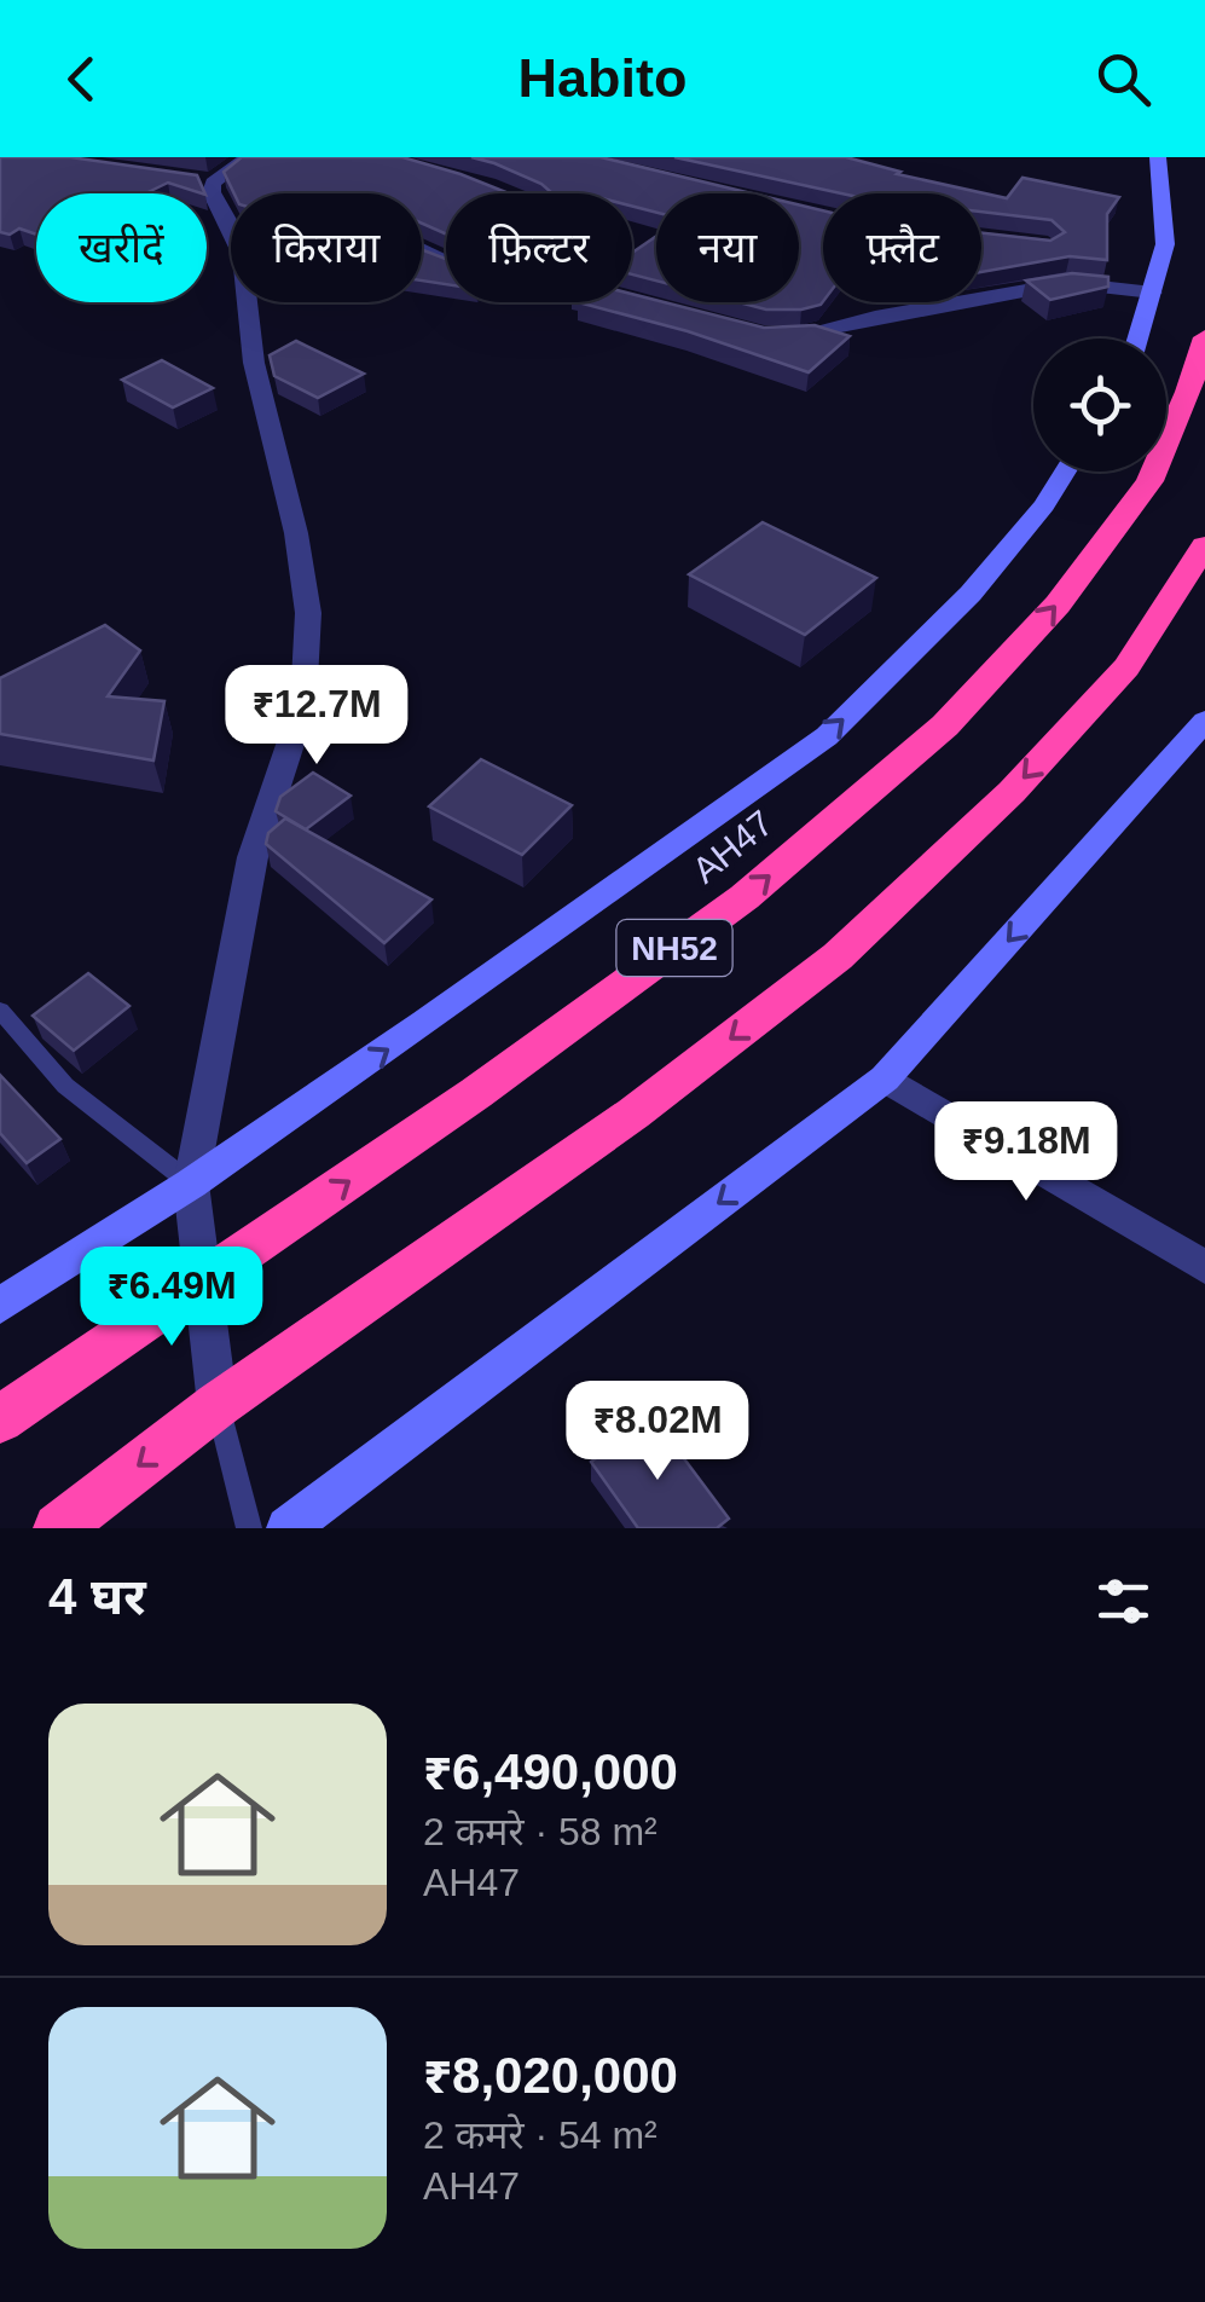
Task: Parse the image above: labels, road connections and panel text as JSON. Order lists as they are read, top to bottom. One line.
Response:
{"streets":{"highway":["AH47","NH52"]},"page":{"header":"Habito","chip":["खरीदें","किराया","फ़िल्टर","नया","फ़्लैट"],"price":["₹12.7M","₹9.18M","₹6.49M","₹8.02M"],"heading":"4 घर","list":[{"name":"₹6,490,000","note":"2 कमरे · 58 m² · AH47"},{"name":"₹8,020,000","note":"2 कमरे · 54 m² · AH47"}]}}
